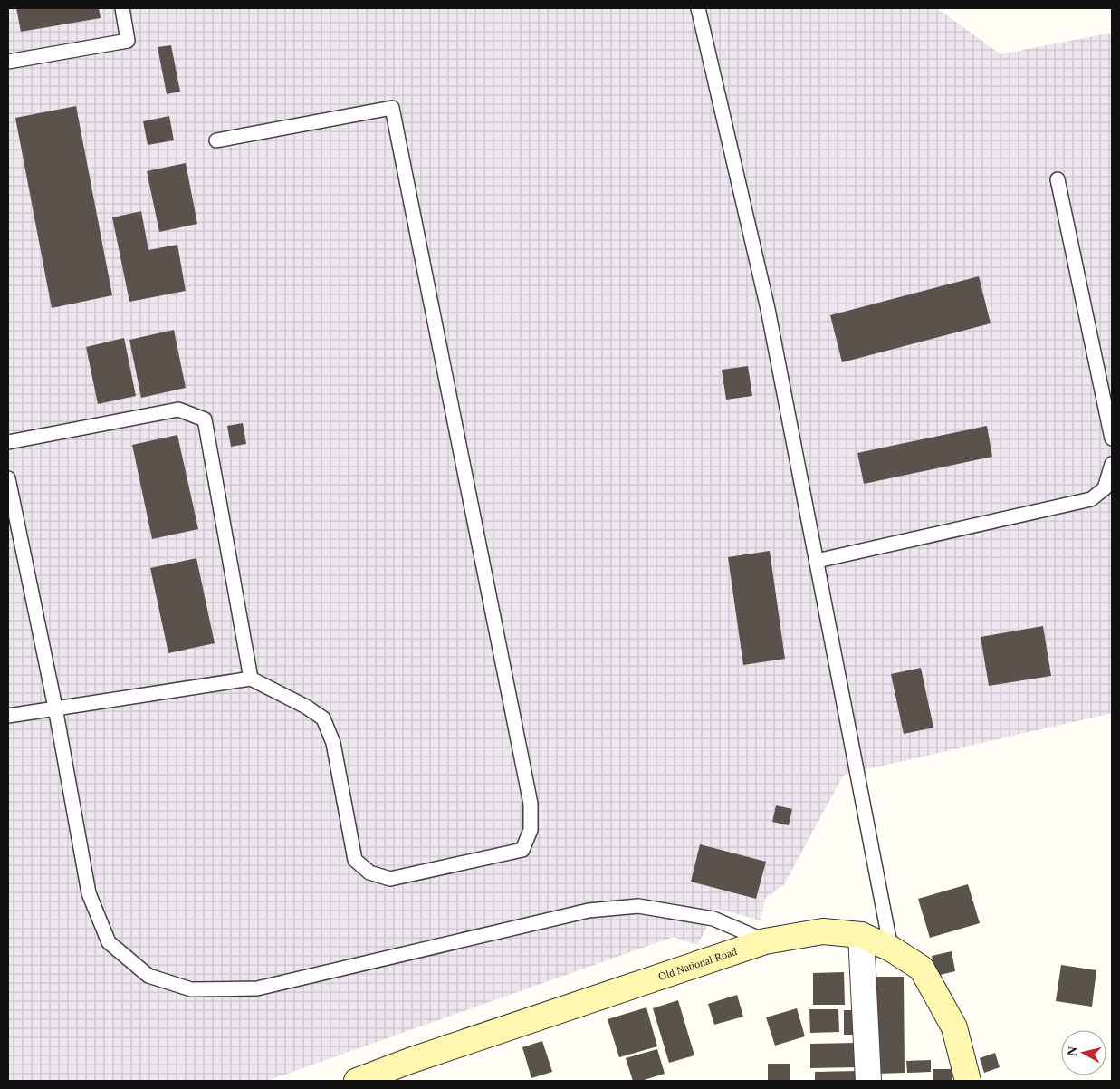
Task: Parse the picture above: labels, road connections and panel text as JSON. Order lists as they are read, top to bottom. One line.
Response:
{"streets":{"main road":["Old National Road"]},"north":"left"}
